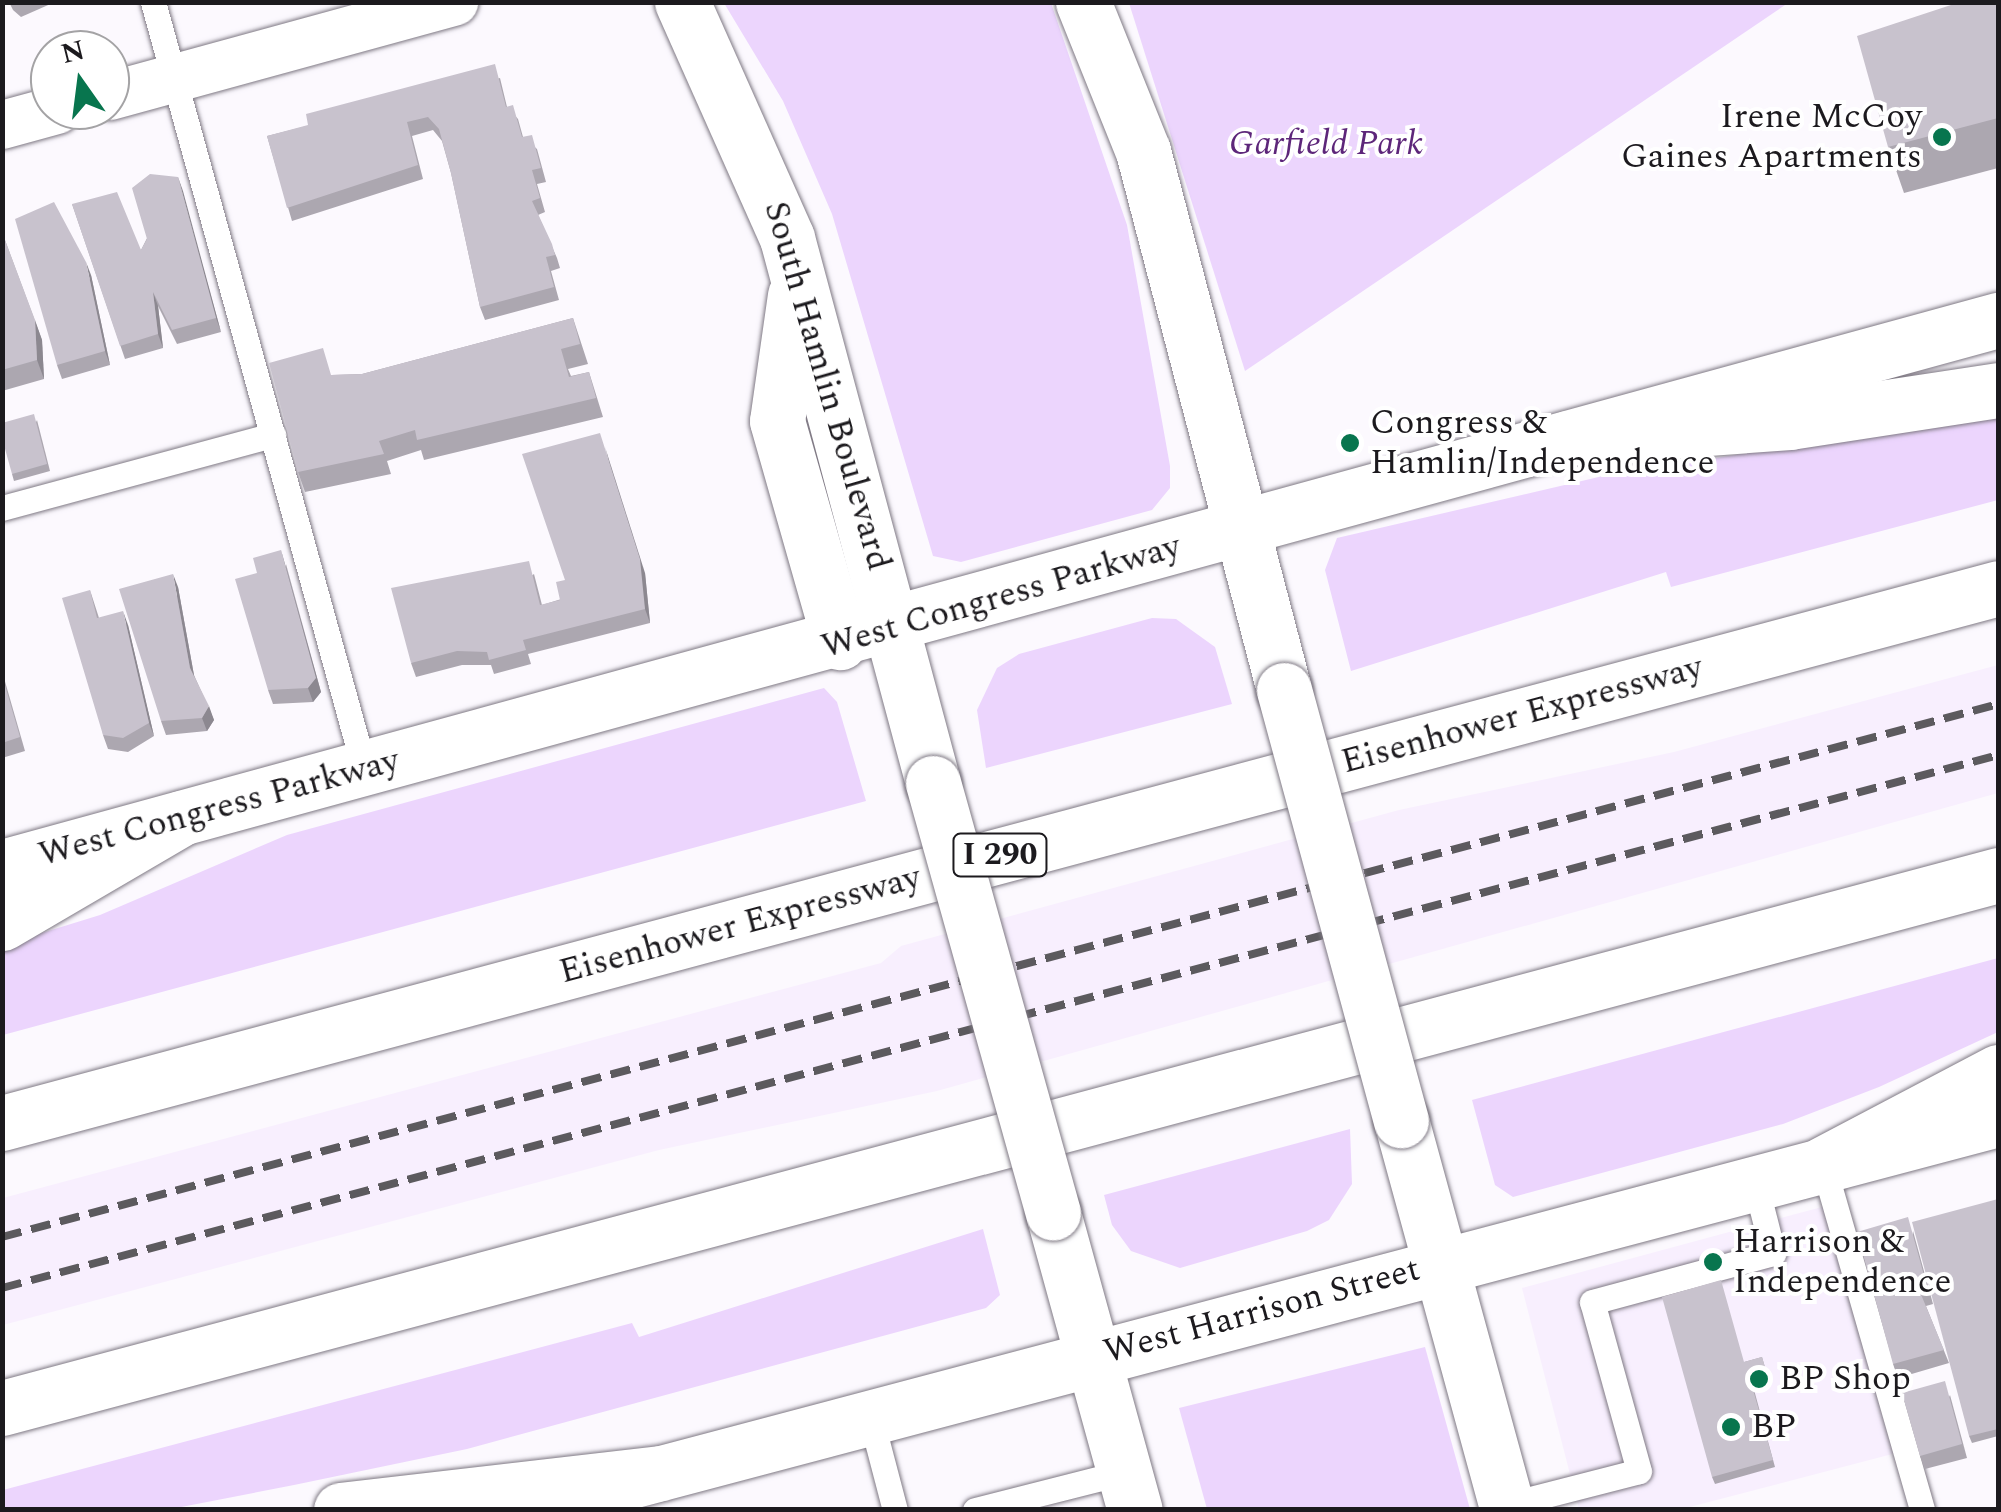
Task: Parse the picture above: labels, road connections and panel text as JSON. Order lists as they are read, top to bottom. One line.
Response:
{"streets":{"main road":["South Hamlin Boulevard","West Congress Parkway","Eisenhower Expressway","I 290","West Harrison Street"]},"crossings":[["South Hamlin Boulevard","West Congress Parkway"],["South Hamlin Boulevard","West Harrison Street"]],"parks":["Garfield Park"],"places":["Irene McCoy Gaines Apartments","Congress & Hamlin/Independence","Harrison & Independence","BP Shop","BP"],"north":"top"}
